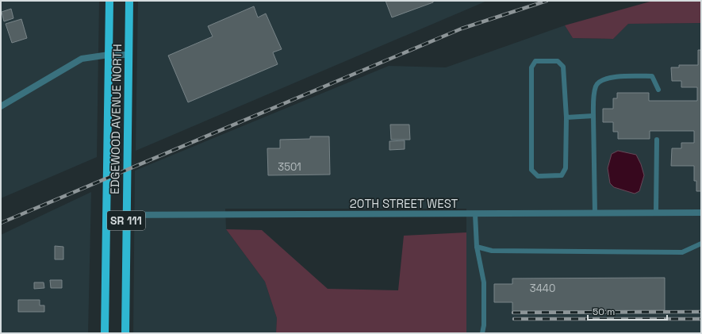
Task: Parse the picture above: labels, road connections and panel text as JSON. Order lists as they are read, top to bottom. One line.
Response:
{"streets":{"main road":["EDGEWOOD AVENUE NORTH","SR 111"],"street":["20TH STREET WEST"]},"crossings":[["EDGEWOOD AVENUE NORTH","20TH STREET WEST"]],"house_numbers":["3501","3440"],"scale_bar":"50 m"}
